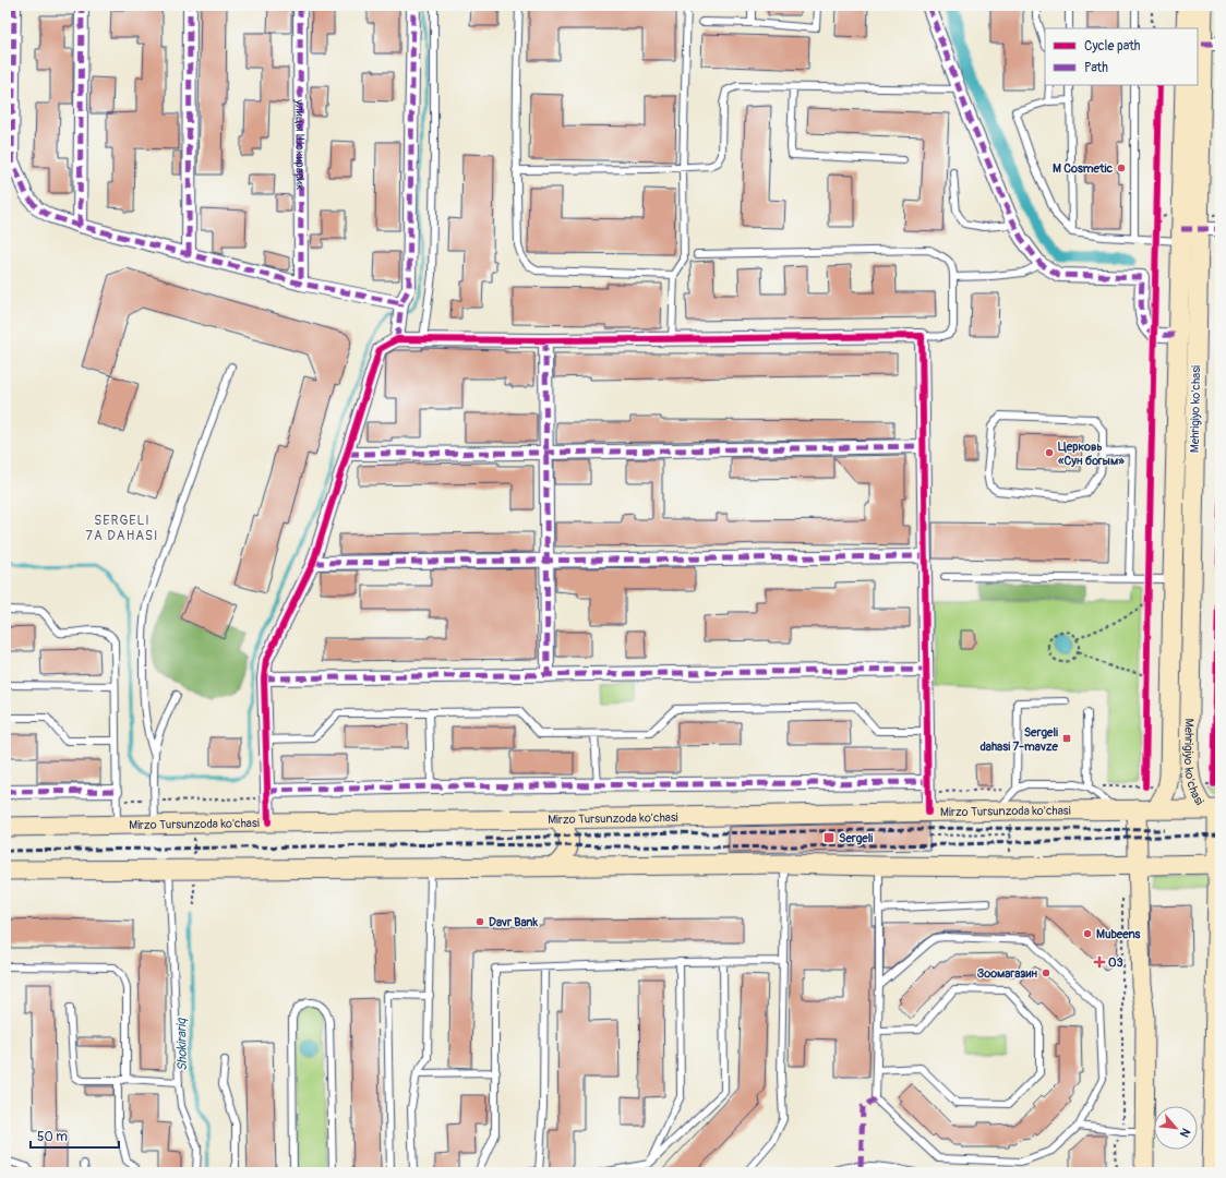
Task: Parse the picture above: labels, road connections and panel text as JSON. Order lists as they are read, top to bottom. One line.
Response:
{"streets":{"main road":["Mehrigiyo ko'chasi","Mirzo Tursunzoda ko'chasi"],"street":["улицы Шокирарик"]},"crossings":[["Mehrigiyo ko'chasi","Mirzo Tursunzoda ko'chasi"]],"districts":["SERGELI 7A DAHASI"],"water":["Shokirariq"],"places":{"other":["M Cosmetic","Церковь «Сун богым»","Davr Bank","Mubeens","Зоомагазин"],"transit":["Sergeli dahasi 7-mavze","Sergeli"],"health":["03"]},"legend":["Cycle path","Path"],"scale_bar":"50 m","north":"bottom right"}
